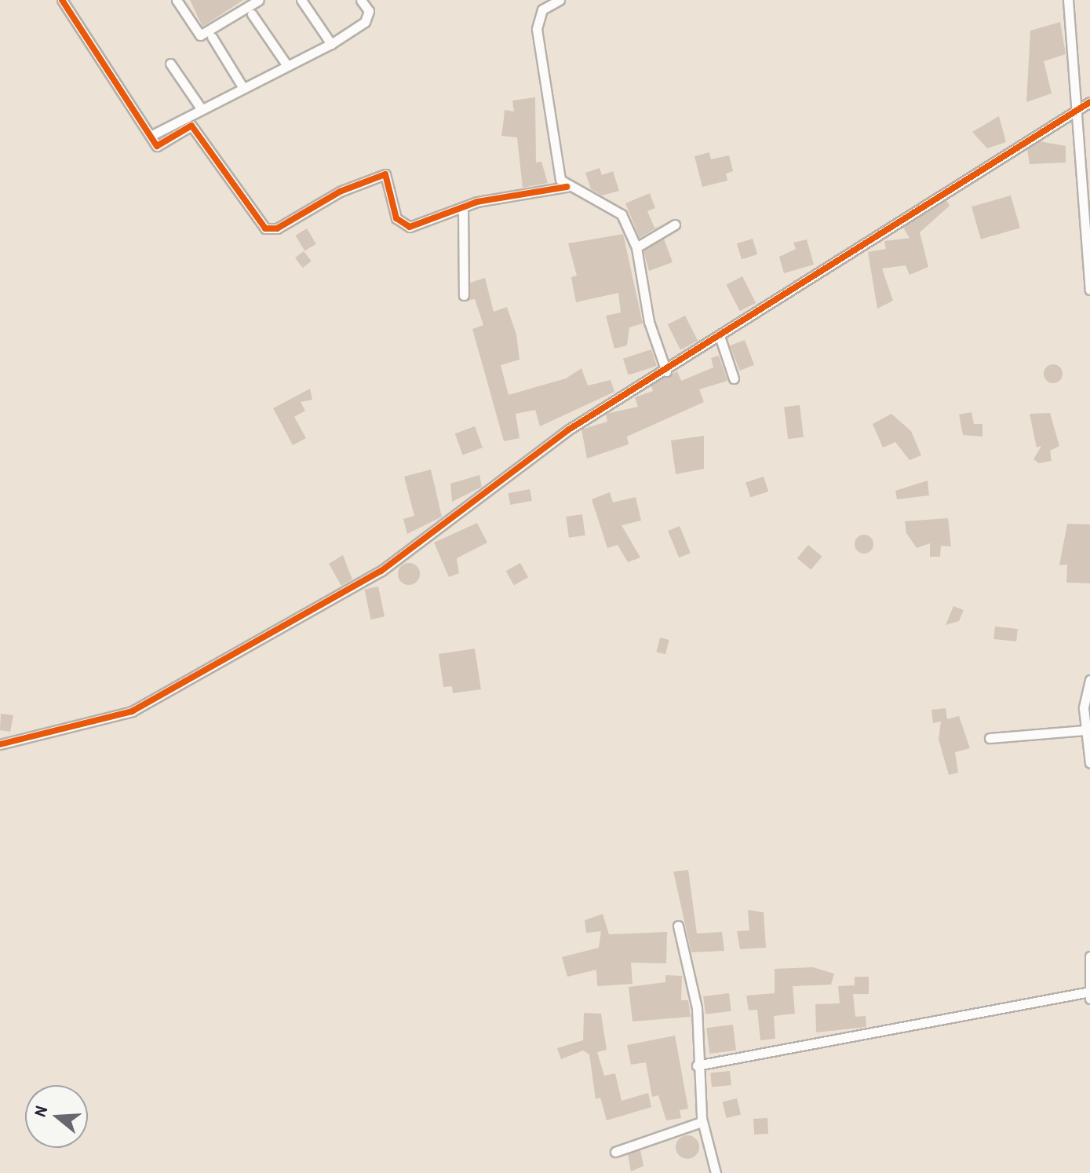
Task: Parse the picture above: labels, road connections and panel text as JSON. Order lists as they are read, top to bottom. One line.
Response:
{"north":"left"}
